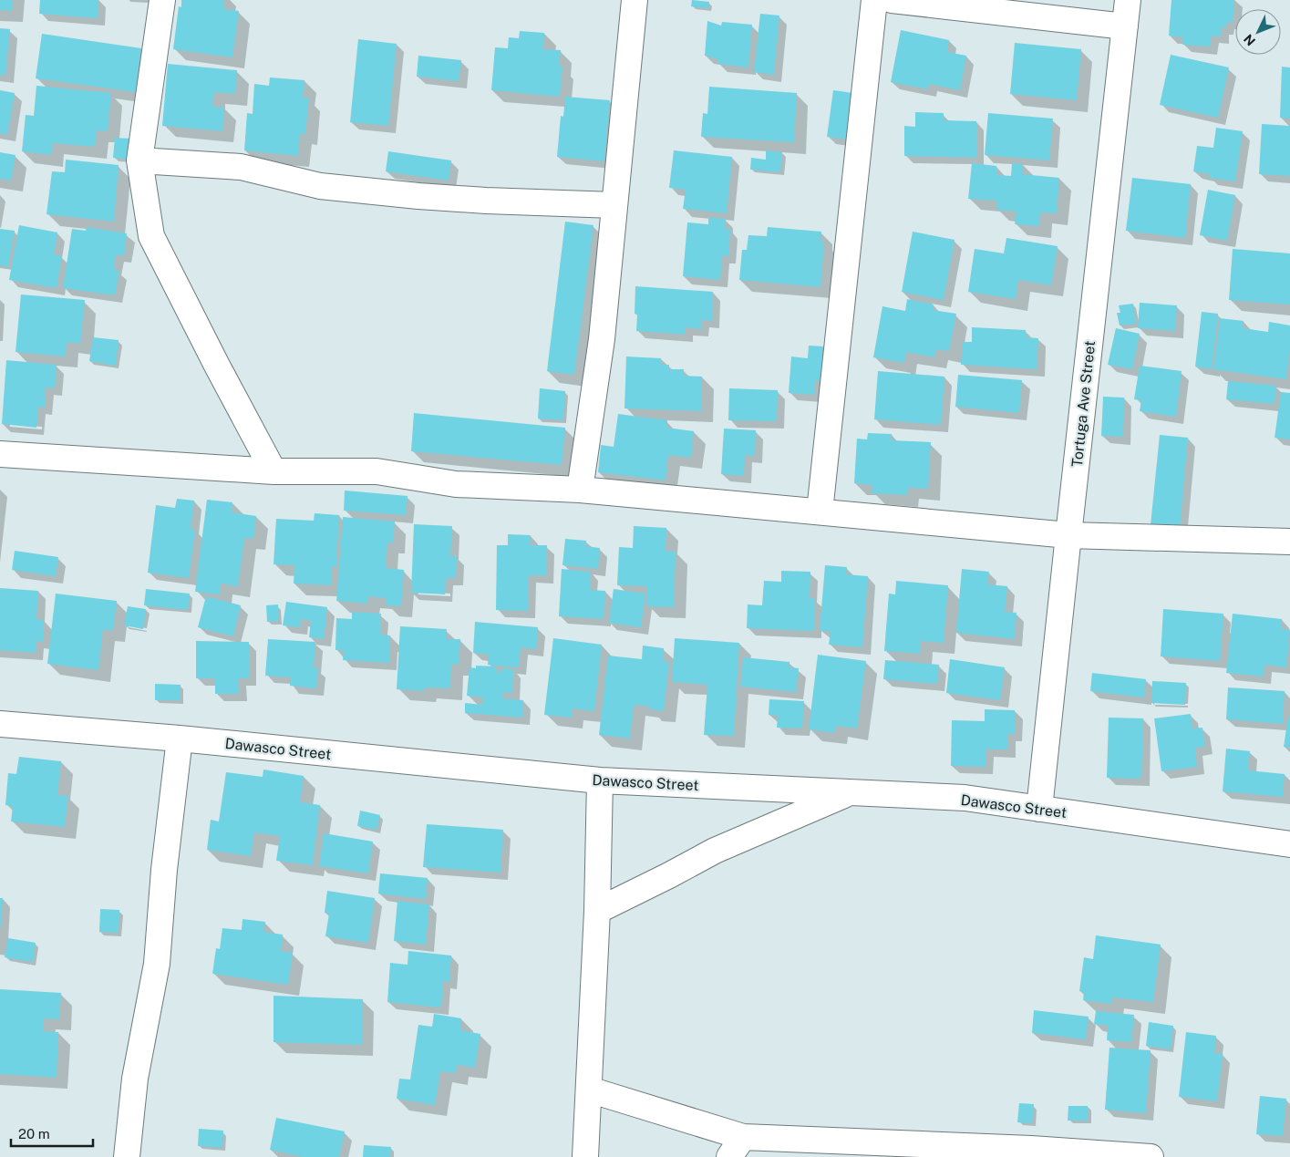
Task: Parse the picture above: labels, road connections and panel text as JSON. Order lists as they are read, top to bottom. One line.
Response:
{"streets":{"street":["Tortuga Ave Street","Dawasco Street"]},"crossings":[["Tortuga Ave Street","Dawasco Street"]],"scale_bar":"20 m","north":"bottom left"}
